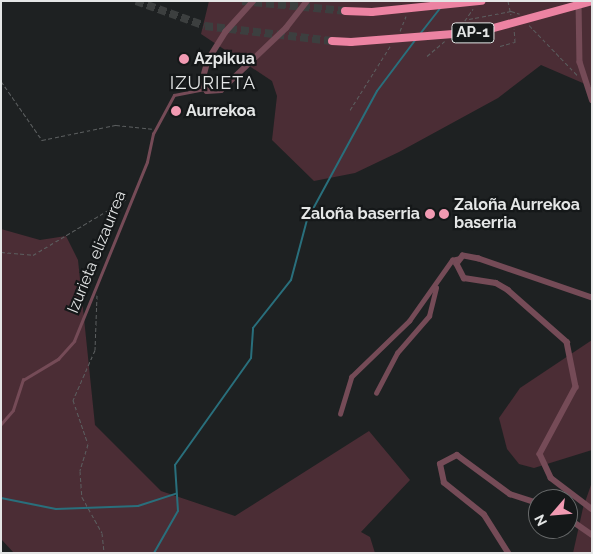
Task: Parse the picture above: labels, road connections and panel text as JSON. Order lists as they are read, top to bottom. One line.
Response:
{"streets":{"highway":["AP-1"],"lane":["Izurieta elizaurrea"]},"districts":["IZURIETA"],"places":["Azpikua","Aurrekoa","Zaloña baserria","Zaloña Aurrekoa baserria"],"north":"bottom left"}
